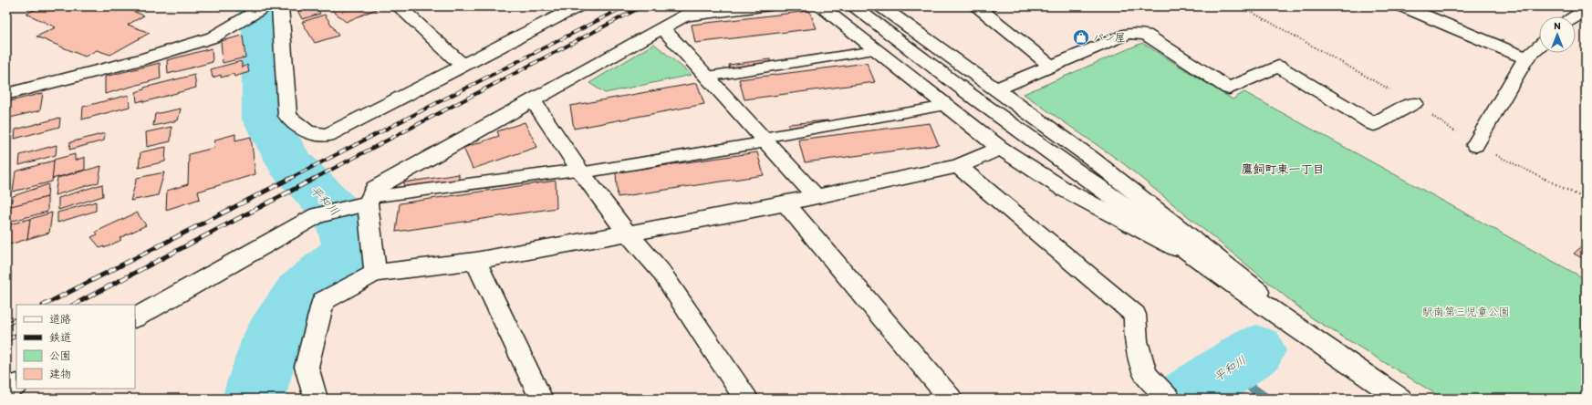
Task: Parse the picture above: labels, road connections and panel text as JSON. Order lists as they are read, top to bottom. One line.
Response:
{"districts":["鷹飼町東一丁目"],"water":["平和川"],"parks":["駅南第三児童公園"],"places":{"shop":["パン屋"]},"legend":["道路","鉄道","公園","建物"],"north":"top"}
